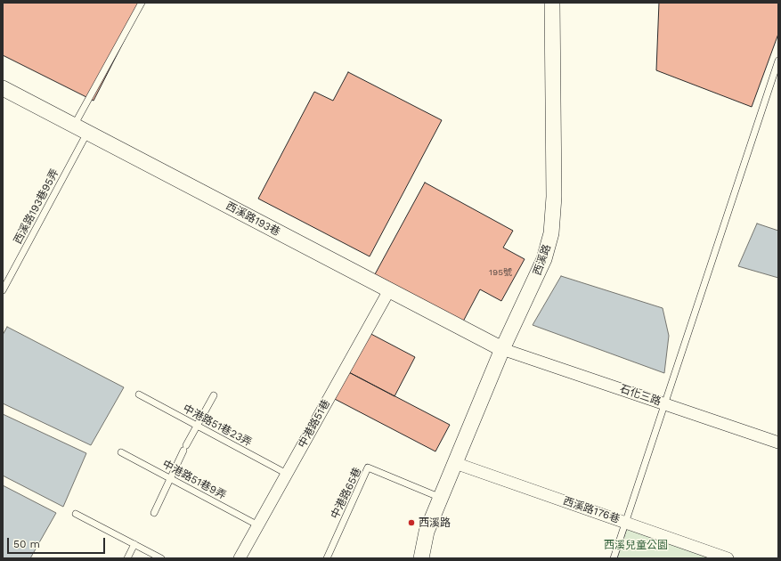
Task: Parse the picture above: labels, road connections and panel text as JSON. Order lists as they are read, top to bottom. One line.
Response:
{"streets":{"street":["西溪路193巷","西溪路","石化三路","中港路51巷","西溪路176巷"],"lane":["西溪路193巷95弄","中港路51巷23弄","中港路51巷9弄","中港路65巷"]},"crossings":[["西溪路193巷95弄","西溪路193巷"],["西溪路193巷","西溪路"],["西溪路193巷","石化三路"],["西溪路193巷","中港路51巷"],["西溪路","石化三路"],["西溪路","中港路65巷"],["西溪路","西溪路176巷"],["中港路51巷","中港路51巷23弄"],["中港路51巷","中港路51巷9弄"]],"parks":["西溪兒童公園"],"places":["西溪路"],"house_numbers":["195號"],"scale_bar":"50 m"}
